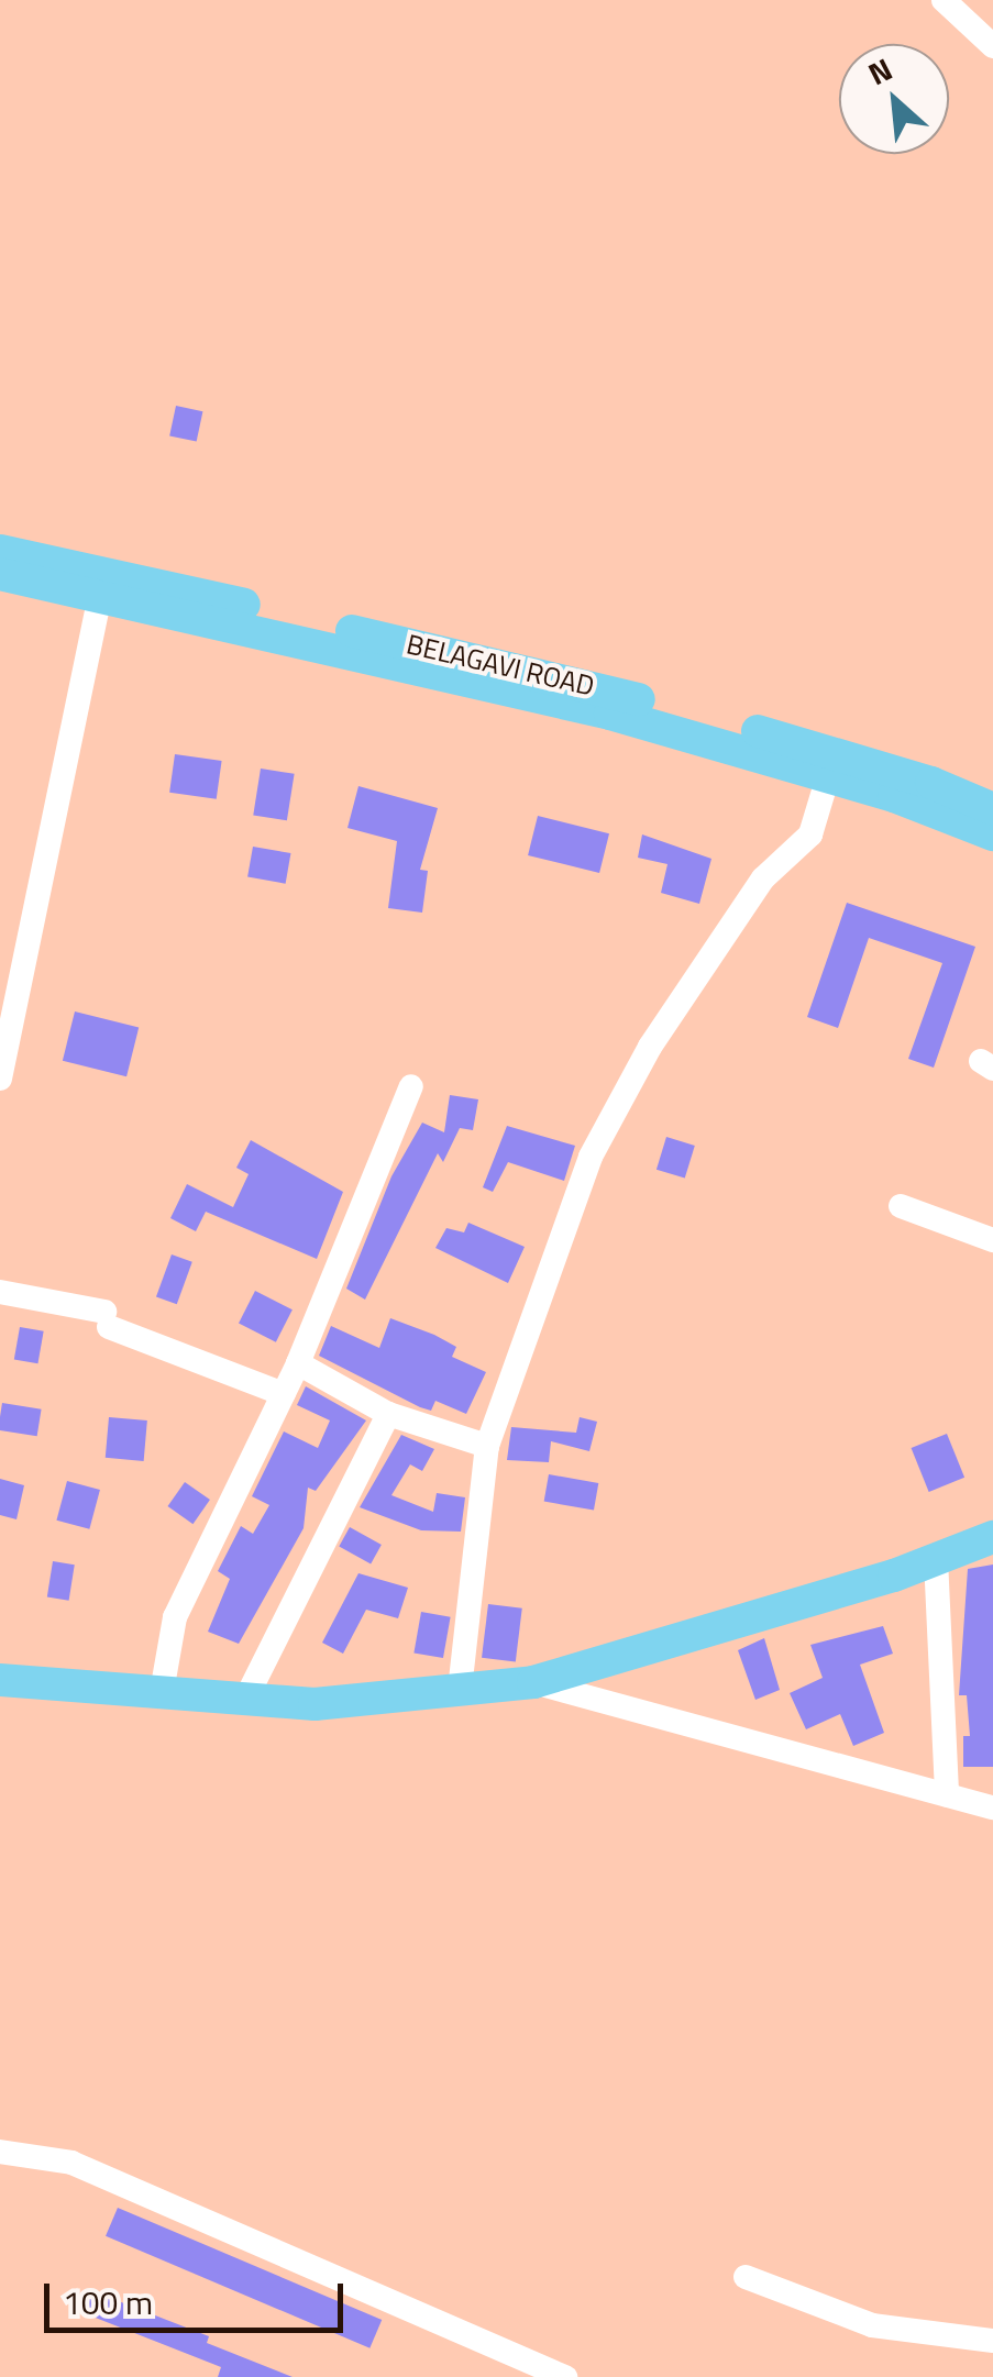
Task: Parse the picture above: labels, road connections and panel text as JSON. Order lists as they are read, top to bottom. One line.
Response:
{"streets":{"main road":["BELAGAVI ROAD"]},"scale_bar":"100 m","north":"top left"}
